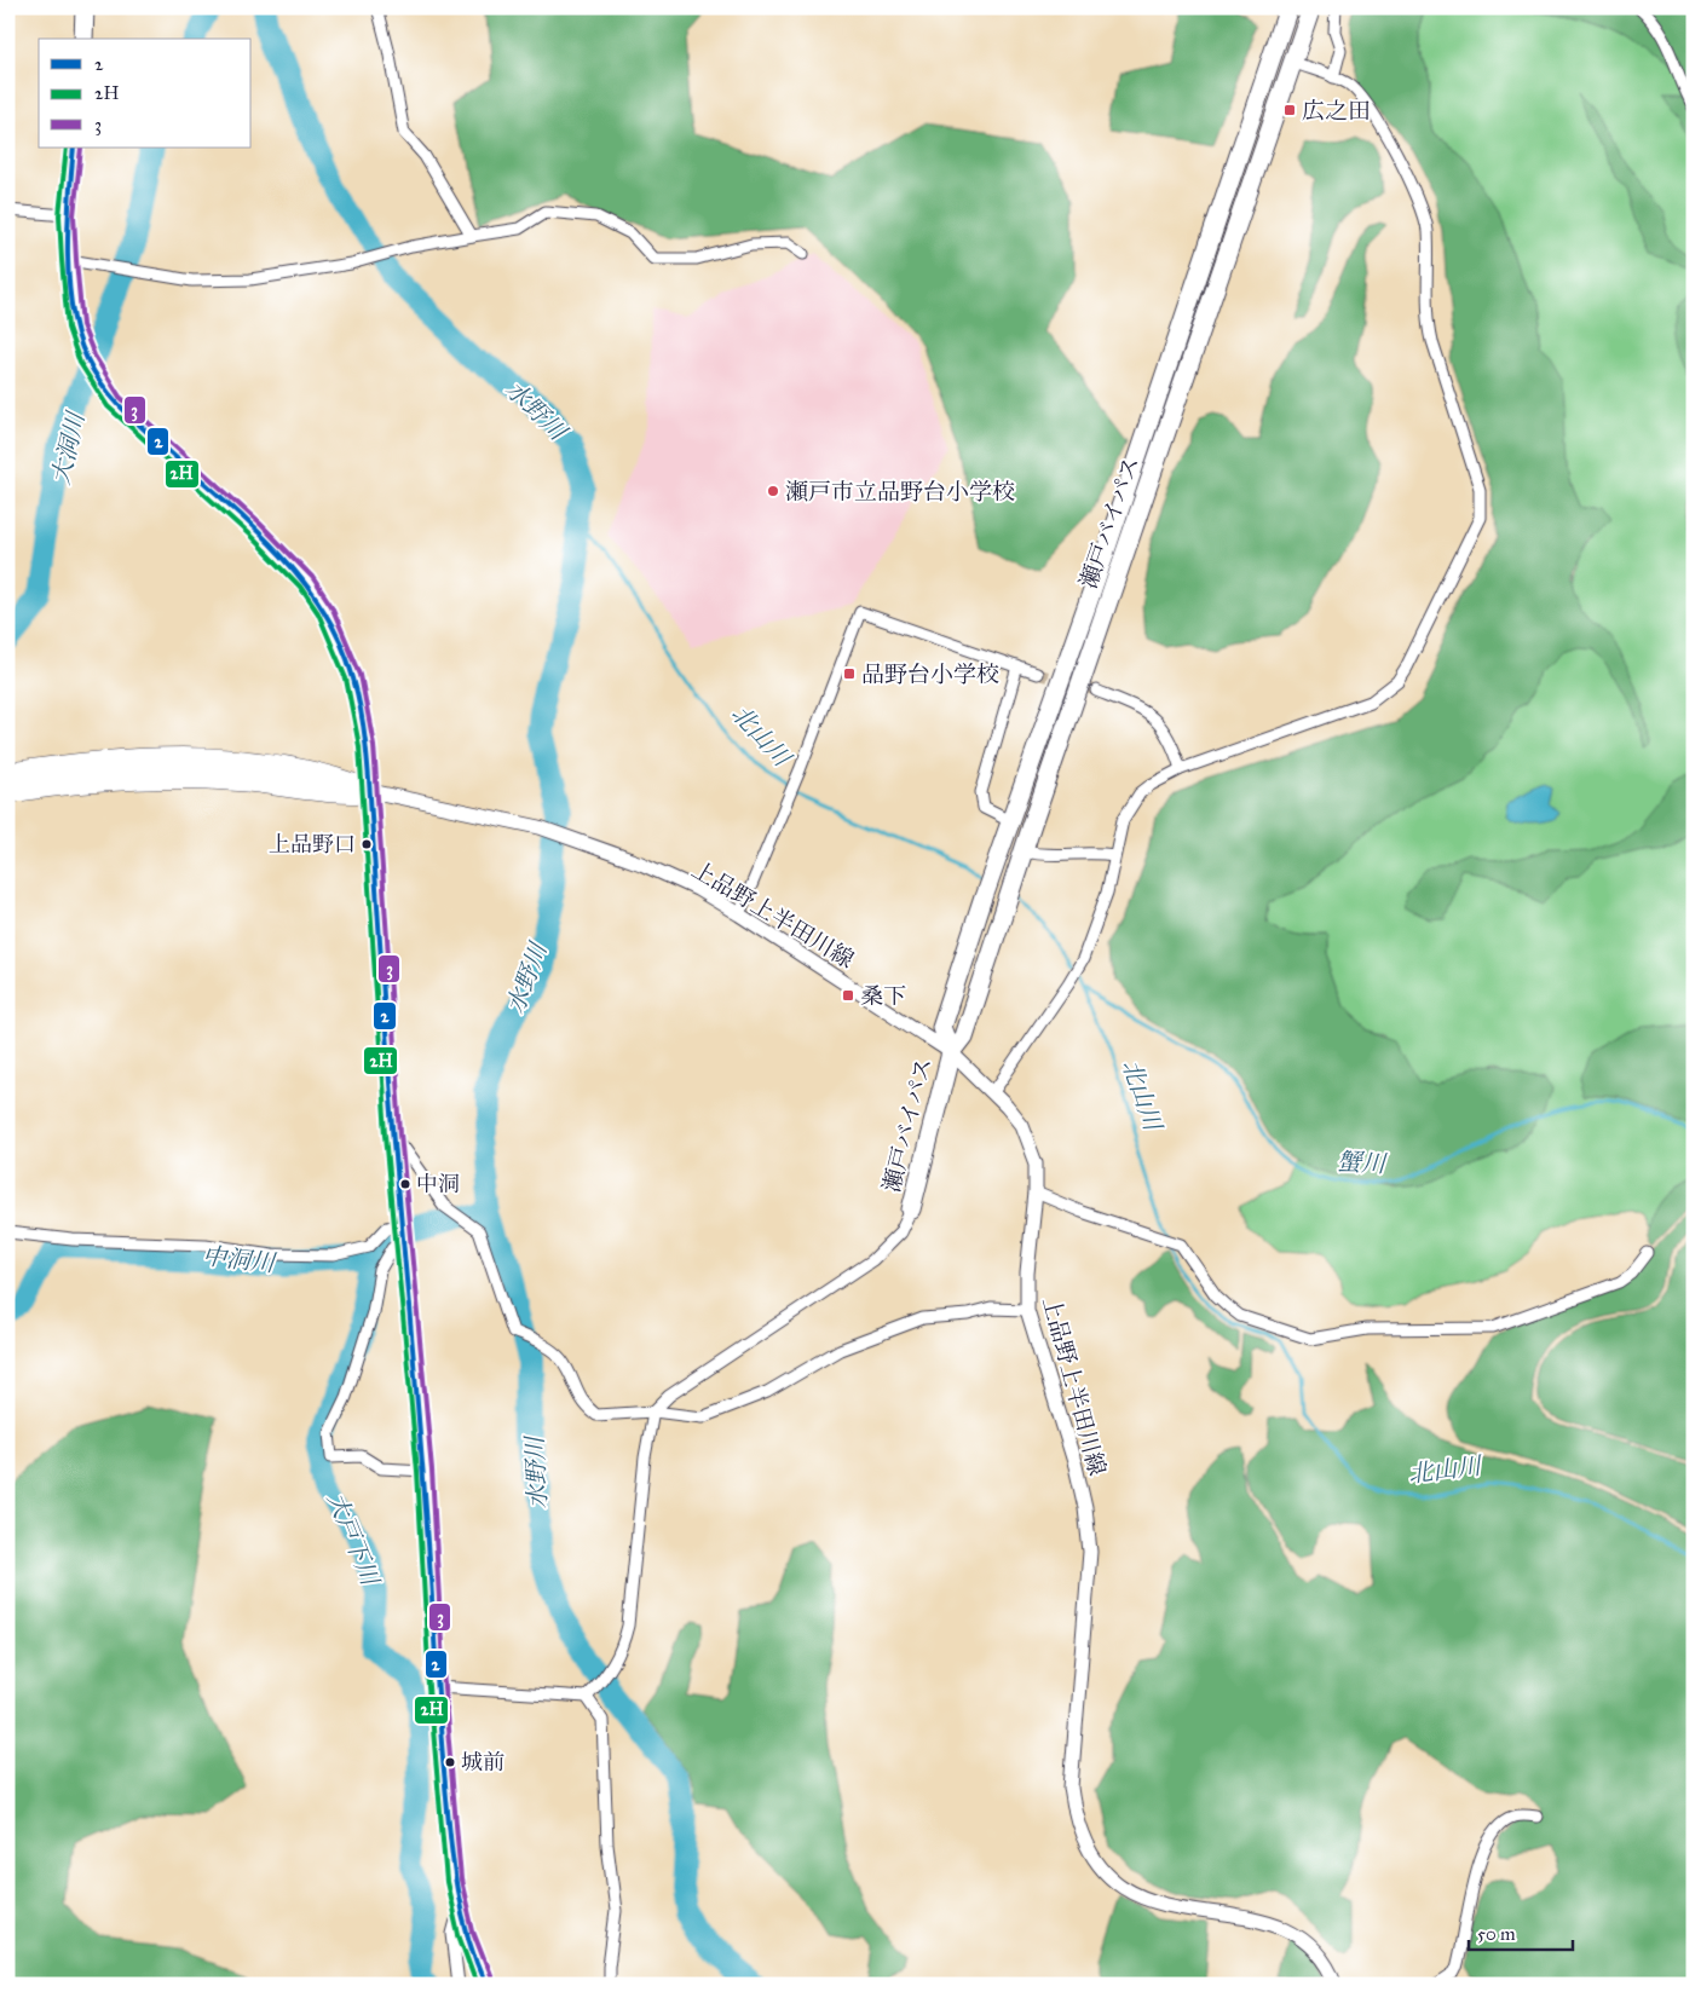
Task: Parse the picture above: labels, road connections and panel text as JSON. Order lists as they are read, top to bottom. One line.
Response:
{"streets":{"highway":["瀬戸バイパス"],"street":["上品野上半田川線"]},"crossings":[["瀬戸バイパス","上品野上半田川線"]],"water":["水野川","大洞川","北山川","蟹川","中洞川","大戸下川"],"places":{"transit":["広之田","品野台小学校","桑下"],"other":["瀬戸市立品野台小学校","上品野口","中洞","城前"]},"lines":["transit line 2","transit line 2H","transit line 3"],"legend":["2","2H","3"],"scale_bar":"50 m"}
